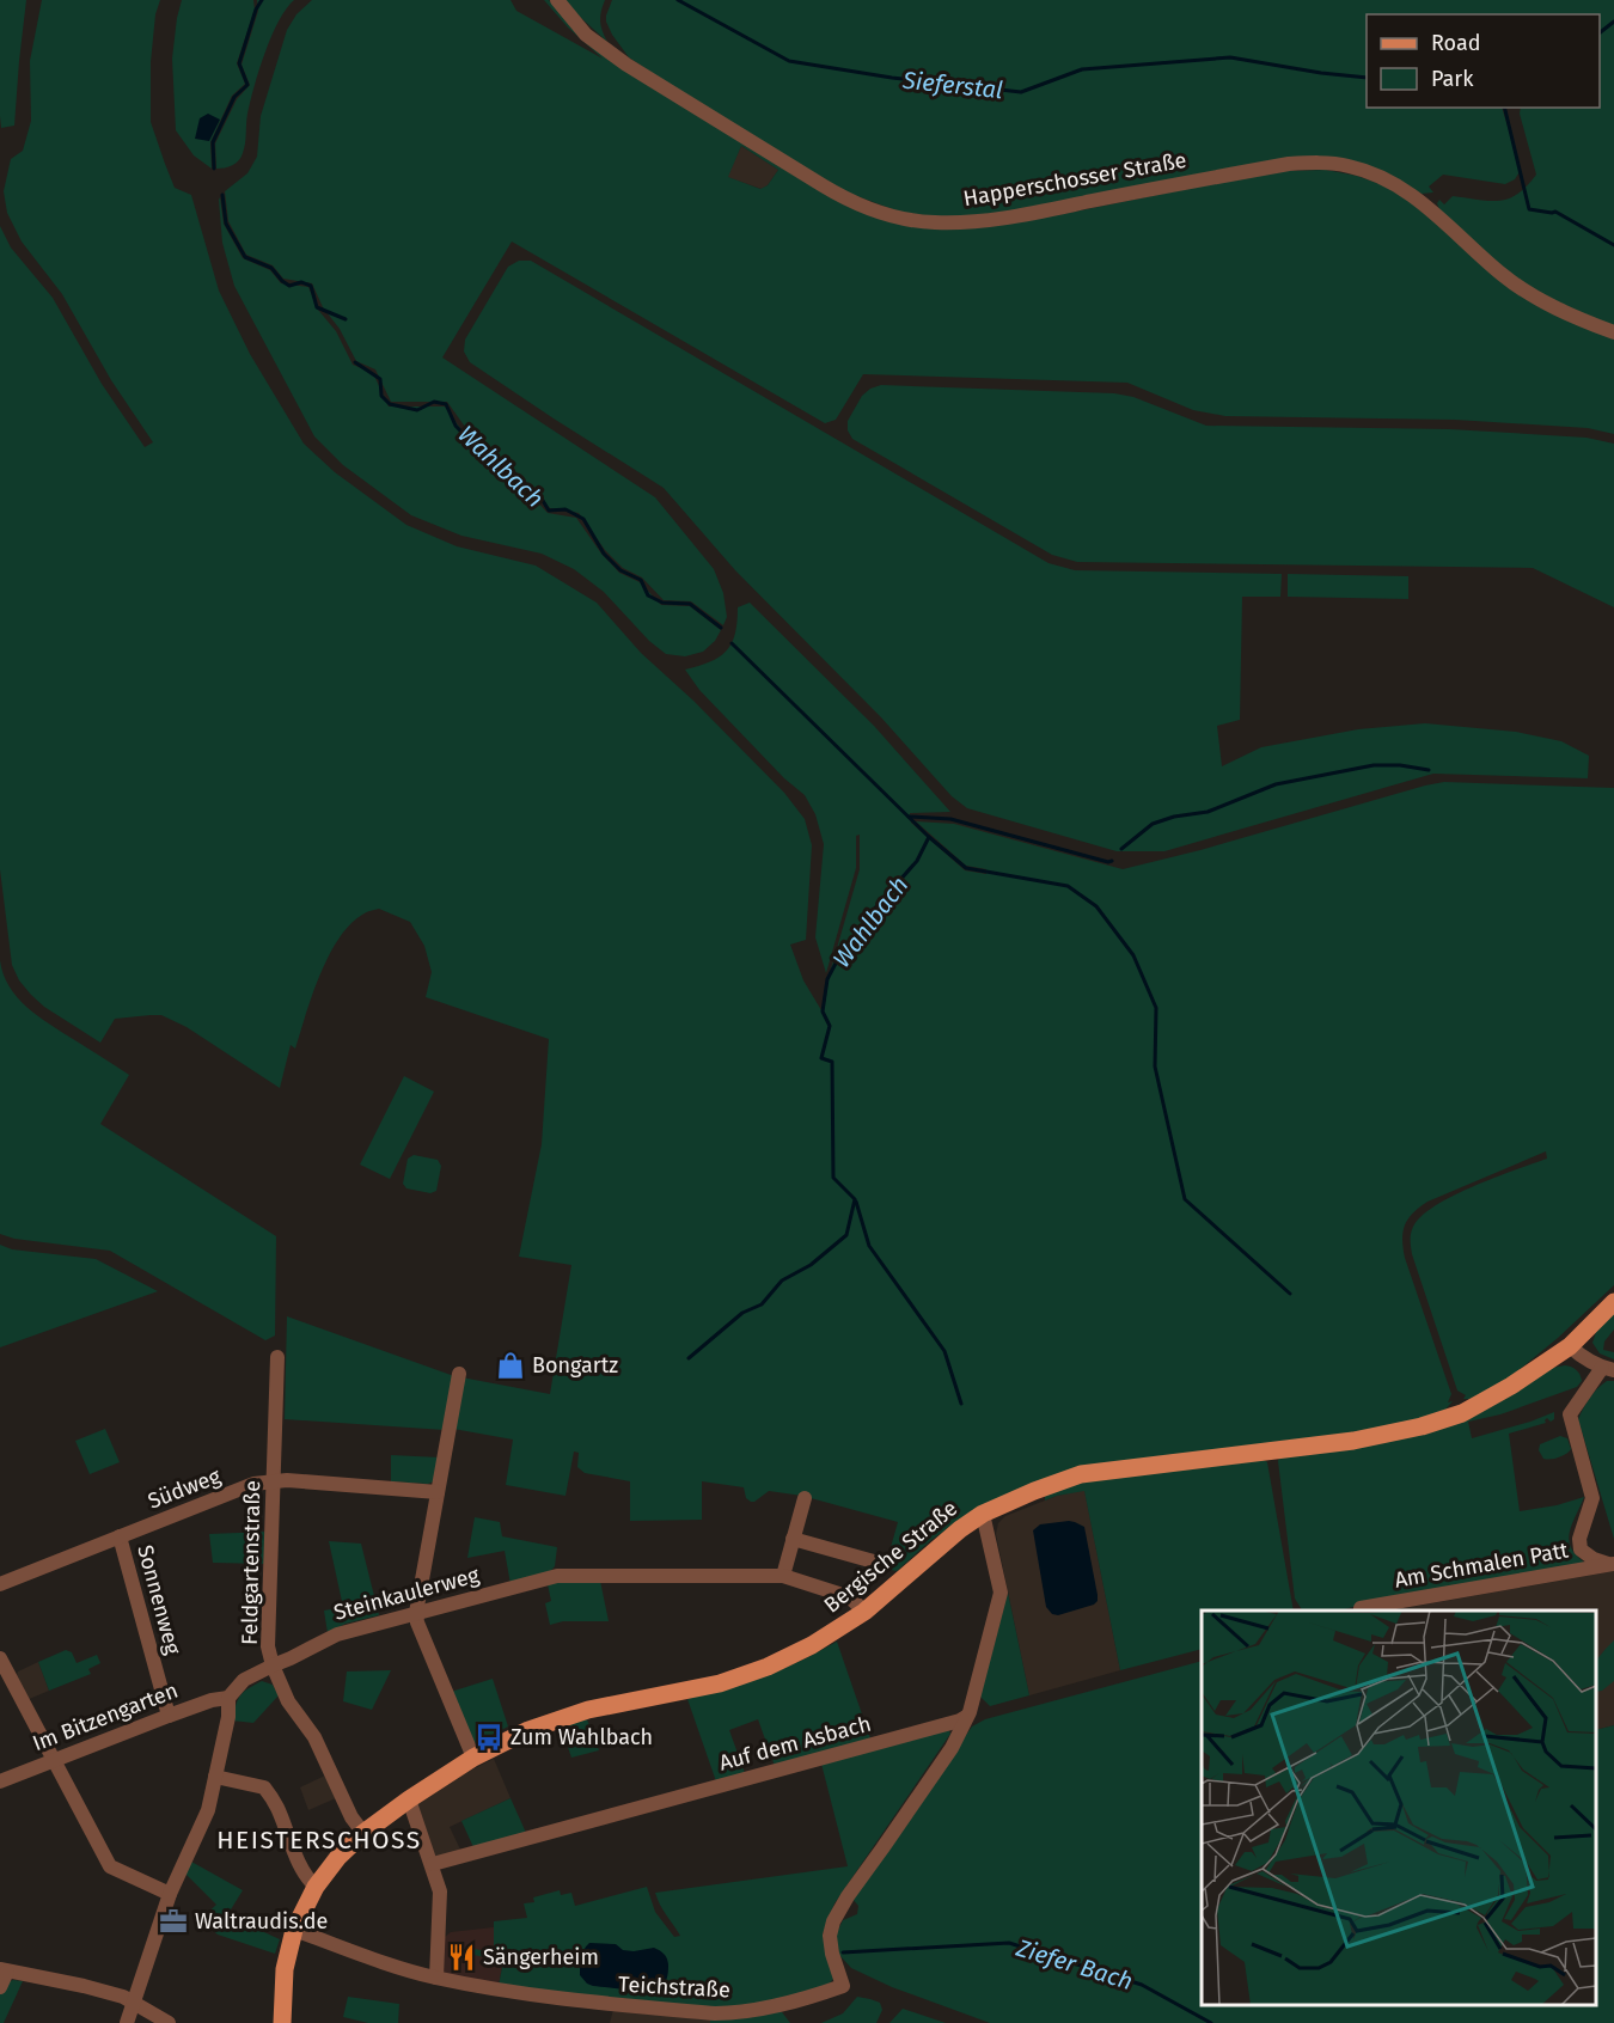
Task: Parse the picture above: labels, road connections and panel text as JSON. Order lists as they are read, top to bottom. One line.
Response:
{"streets":{"main road":["Bergische Straße"],"street":["Happerschosser Straße","Südweg","Feldgartenstraße","Am Schmalen Patt","Steinkaulerweg","Sonnenweg","Im Bitzengarten","Auf dem Asbach","Teichstraße"]},"crossings":[["Südweg","Feldgartenstraße"],["Südweg","Sonnenweg"],["Bergische Straße","Feldgartenstraße"],["Bergische Straße","Steinkaulerweg"],["Bergische Straße","Teichstraße"],["Feldgartenstraße","Steinkaulerweg"],["Steinkaulerweg","Im Bitzengarten"],["Sonnenweg","Im Bitzengarten"],["Auf dem Asbach","Teichstraße"]],"districts":["HEISTERSCHOSS"],"water":["Sieferstal","Wahlbach","Ziefer Bach"],"places":{"shop":["Bongartz"],"bus stop":["Zum Wahlbach"],"office":["Waltraudis.de"],"restaurant":["Sängerheim"]},"legend":["Road","Park"]}
